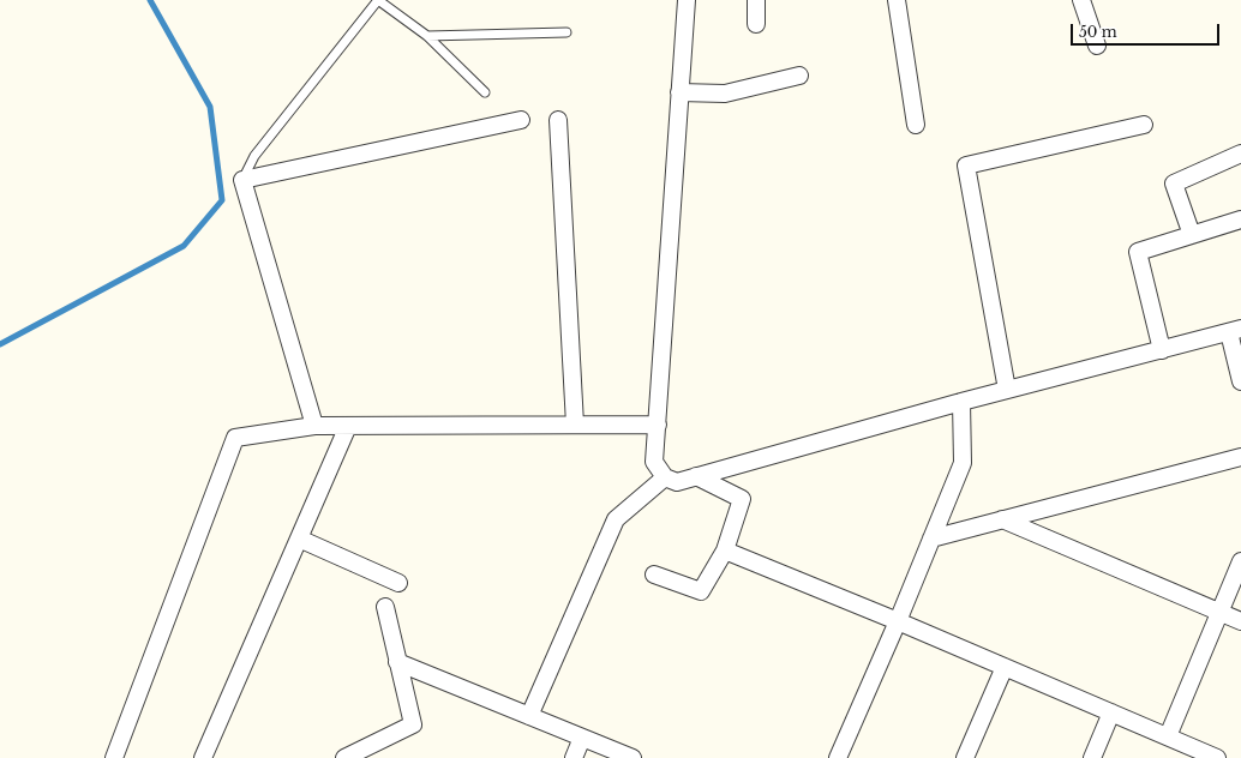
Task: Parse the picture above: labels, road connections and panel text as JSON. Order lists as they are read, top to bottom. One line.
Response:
{"scale_bar":"50 m"}
